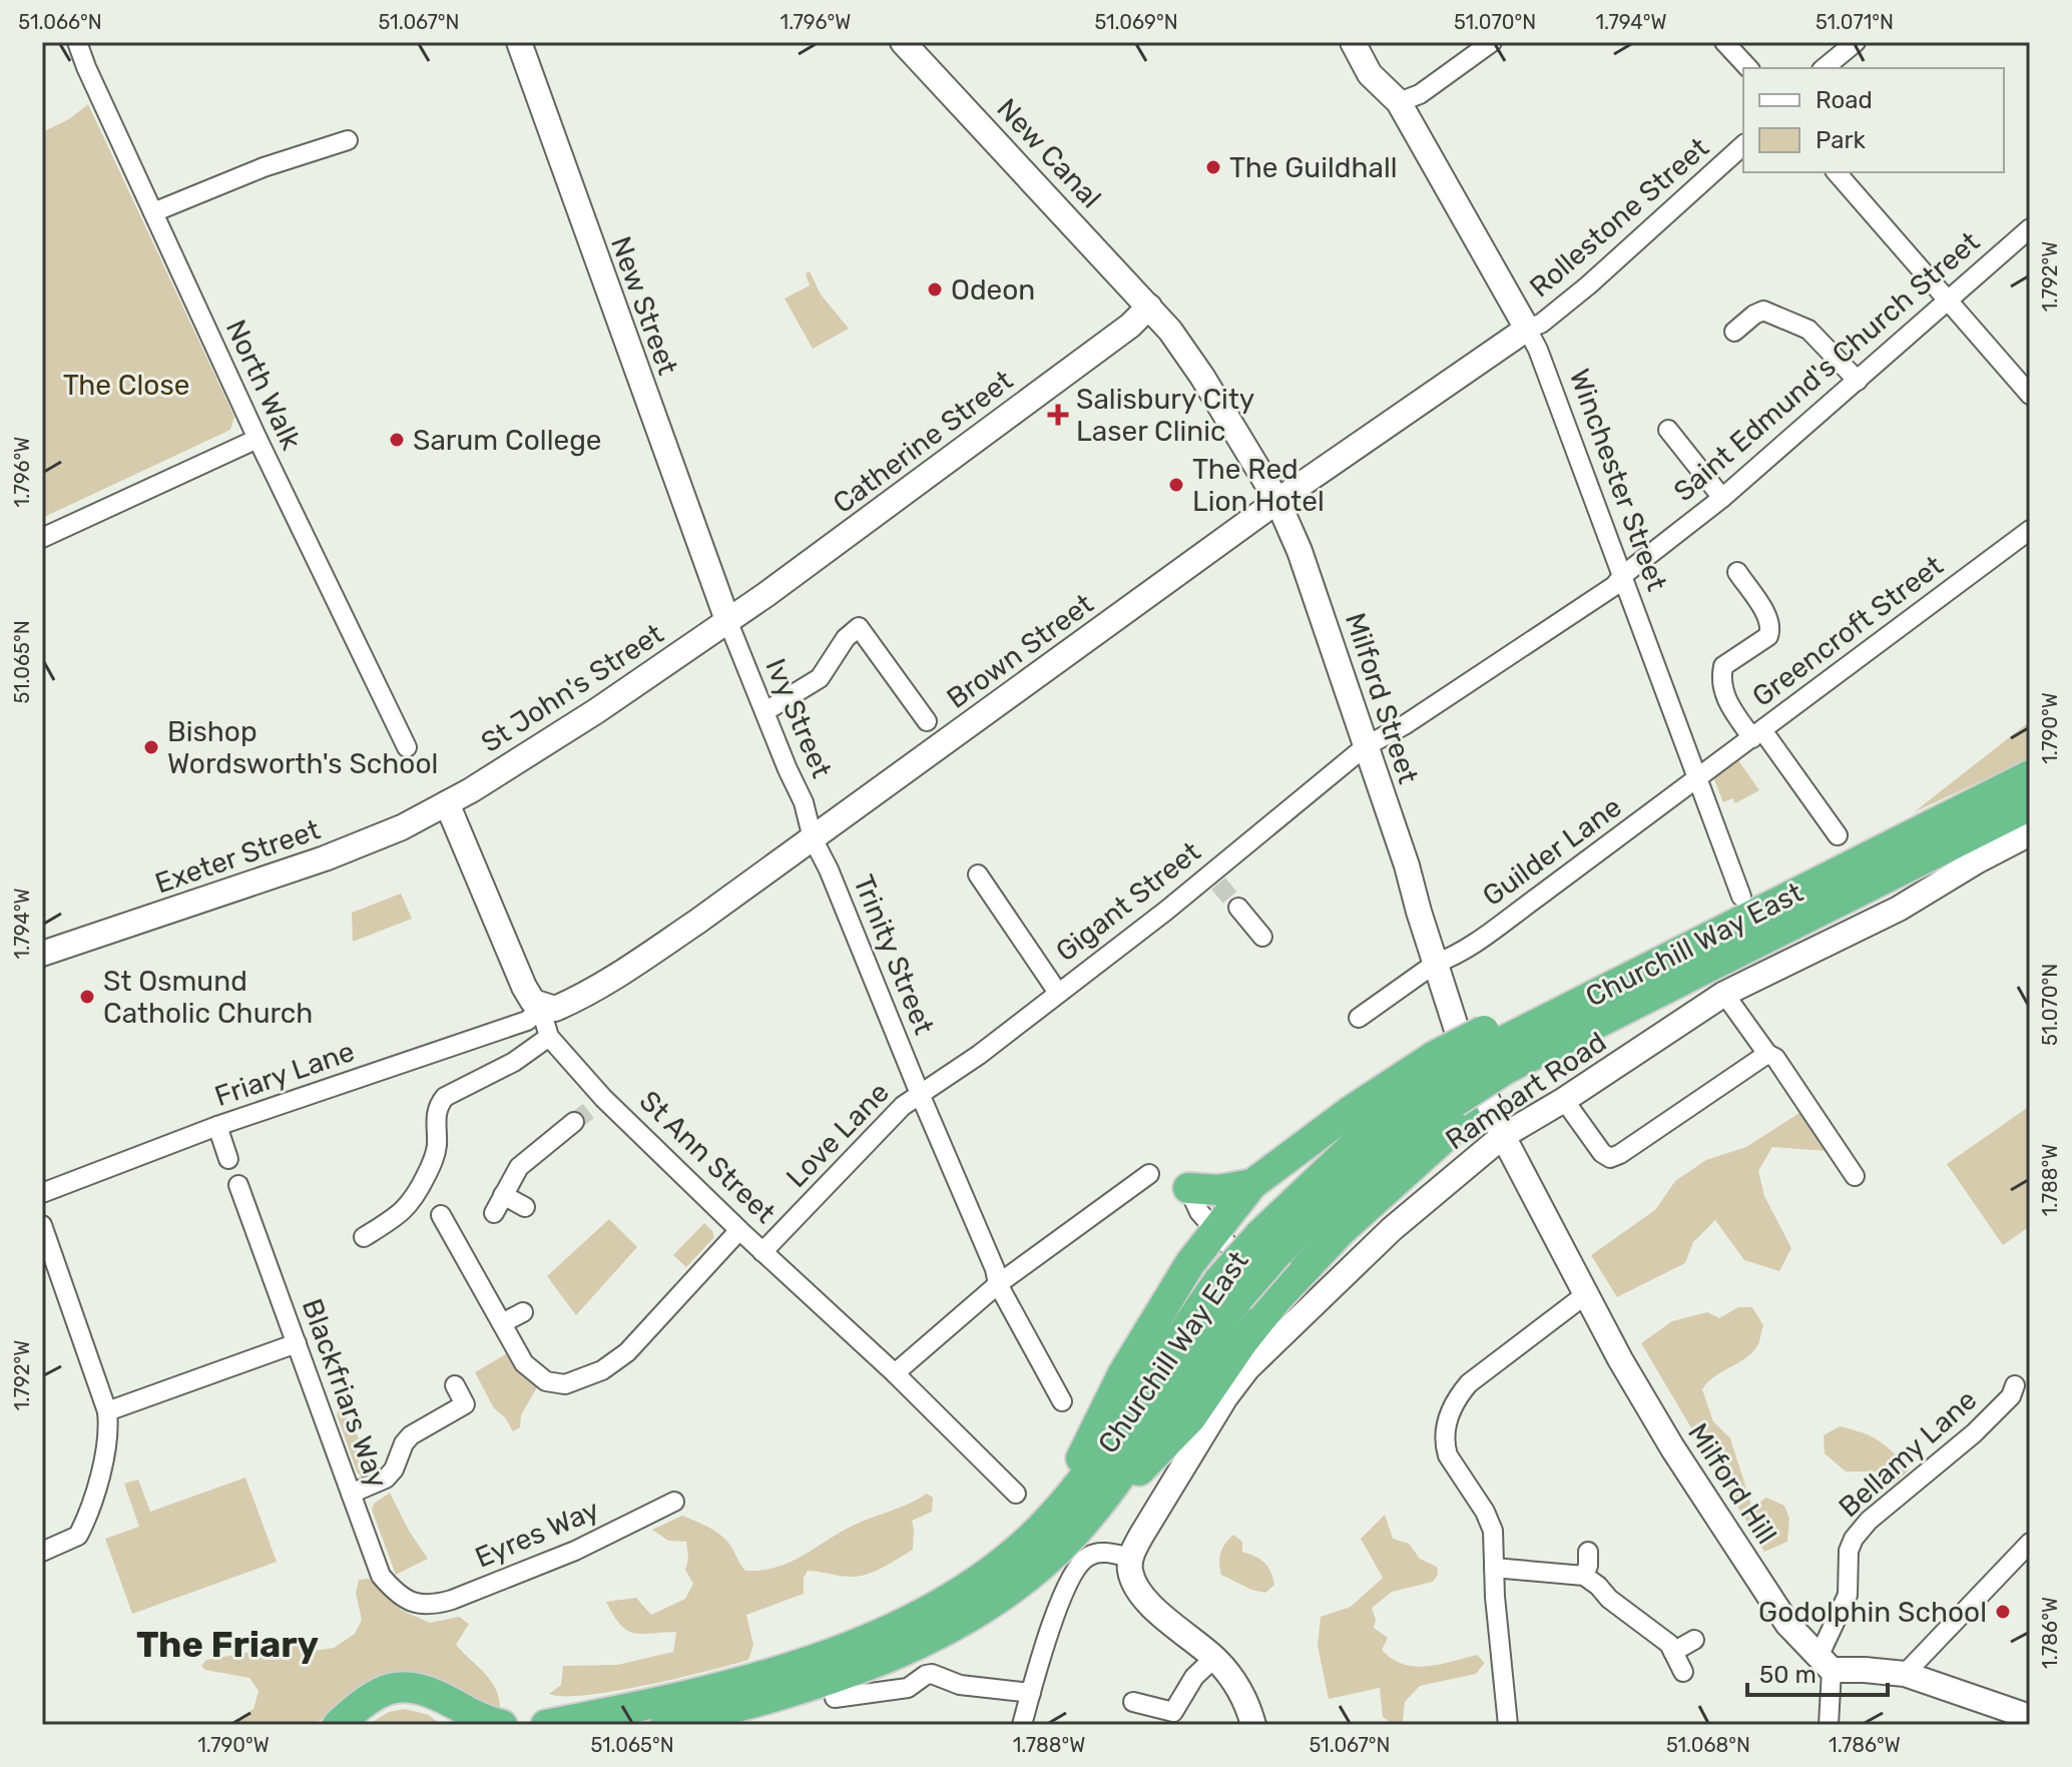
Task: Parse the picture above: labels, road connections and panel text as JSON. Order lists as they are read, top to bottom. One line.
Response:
{"streets":{"highway":["Churchill Way East"],"street":["New Canal","Rollestone Street","New Street","Saint Edmund's Church Street","North Walk","Catherine Street","Winchester Street","Greencroft Street","Brown Street","St John's Street","Milford Street","Ivy Street","Guilder Lane","Exeter Street","Gigant Street","Trinity Street","Friary Lane","Rampart Road","Love Lane","St Ann Street","Blackfriars Way","Bellamy Lane","Milford Hill","Eyres Way"]},"crossings":[["New Canal","Catherine Street"],["New Canal","Milford Street"],["Rollestone Street","Winchester Street"],["Rollestone Street","Brown Street"],["New Street","Catherine Street"],["New Street","St John's Street"],["New Street","Ivy Street"],["Saint Edmund's Church Street","Winchester Street"],["Saint Edmund's Church Street","Milford Street"],["Saint Edmund's Church Street","Gigant Street"],["Catherine Street","St John's Street"],["Catherine Street","Milford Street"],["Catherine Street","Ivy Street"],["Winchester Street","Greencroft Street"],["Winchester Street","Brown Street"],["Winchester Street","Guilder Lane"],["Greencroft Street","Guilder Lane"],["Brown Street","Milford Street"],["Brown Street","Ivy Street"],["Brown Street","Trinity Street"],["Brown Street","Friary Lane"],["St John's Street","Ivy Street"],["St John's Street","Exeter Street"],["Milford Street","Guilder Lane"],["Milford Street","Gigant Street"],["Milford Street","Rampart Road"],["Milford Street","Milford Hill"],["Ivy Street","Trinity Street"],["Gigant Street","Trinity Street"],["Gigant Street","Love Lane"],["Trinity Street","Love Lane"],["Rampart Road","Milford Hill"],["Love Lane","St Ann Street"],["Blackfriars Way","Eyres Way"],["Bellamy Lane","Milford Hill"]],"districts":["The Friary"],"parks":["The Close"],"places":{"other":["The Guildhall","Odeon","Sarum College","The Red Lion Hotel","Bishop Wordsworth's School","St Osmund Catholic Church","Godolphin School"],"health":["Salisbury City Laser Clinic"]},"legend":["Road","Park"],"scale_bar":"50 m","coordinates":["51.066°N","51.067°N","1.796°W","51.069°N","51.070°N","1.794°W","51.071°N","1.792°W","51.065°N","1.790°W","1.788°W","1.786°W","51.068°N"]}
